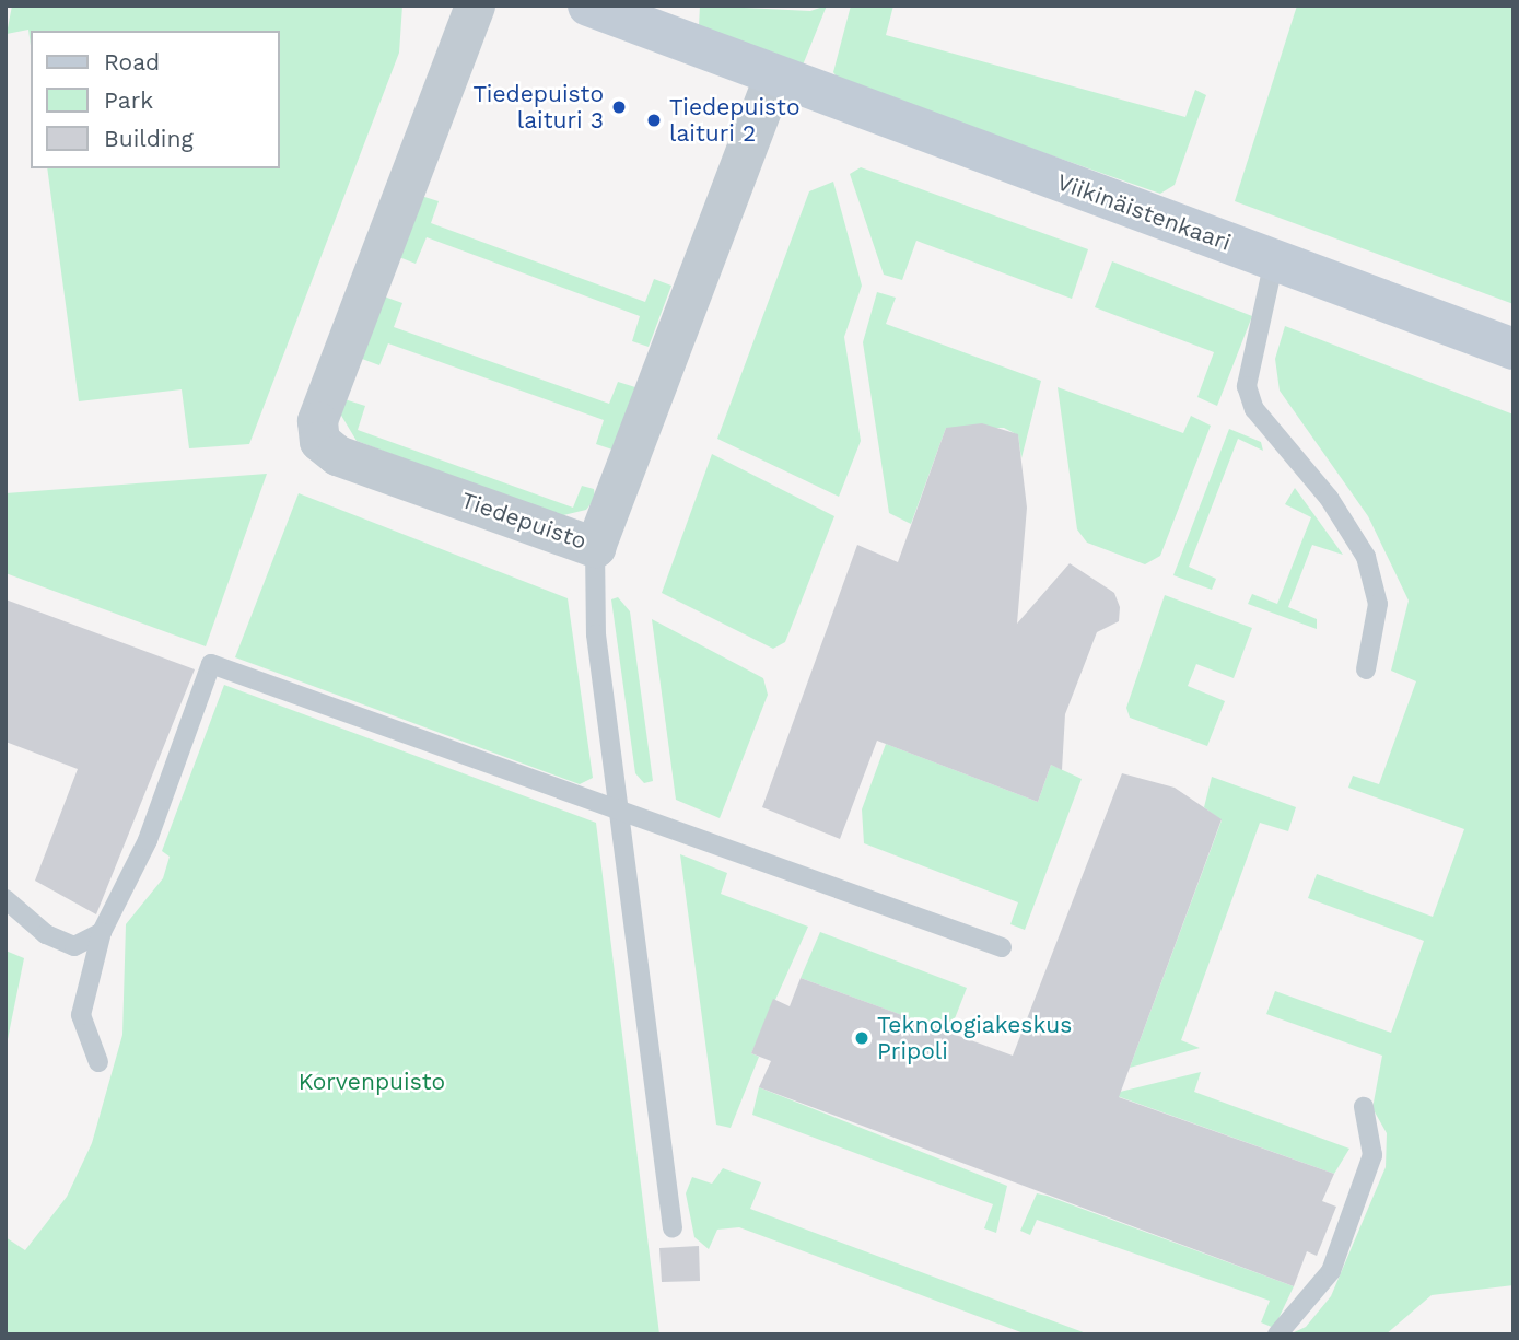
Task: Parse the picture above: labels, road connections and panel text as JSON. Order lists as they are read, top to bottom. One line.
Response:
{"streets":{"street":["Viikinäistenkaari","Tiedepuisto"]},"crossings":[["Viikinäistenkaari","Tiedepuisto"]],"parks":["Korvenpuisto"],"places":["Tiedepuisto laituri 3","Tiedepuisto laituri 2","Teknologiakeskus Pripoli"],"legend":["Road","Park","Building"]}
